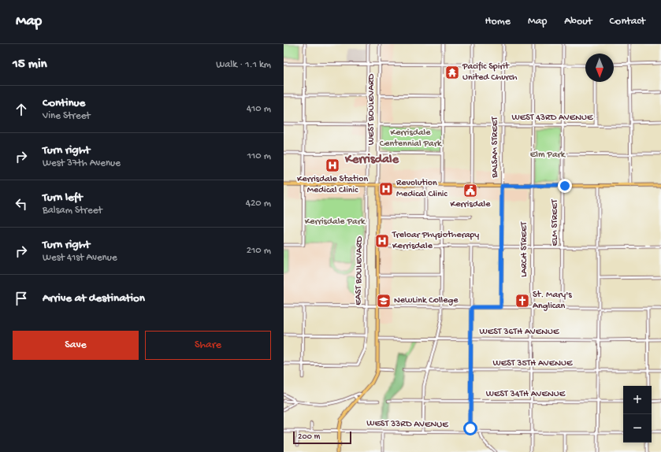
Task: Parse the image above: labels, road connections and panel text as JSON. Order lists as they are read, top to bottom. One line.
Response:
{"streets":{"main road":["WEST BOULEVARD"],"street":["WEST 43RD AVENUE","BALSAM STREET","ELM STREET","LARCH STREET","EAST BOULEVARD","WEST 36TH AVENUE","WEST 35TH AVENUE","WEST 34TH AVENUE","WEST 33RD AVENUE"]},"crossings":[["WEST BOULEVARD","WEST 43RD AVENUE"],["WEST BOULEVARD","WEST 36TH AVENUE"],["WEST 43RD AVENUE","BALSAM STREET"],["WEST 43RD AVENUE","ELM STREET"],["WEST 43RD AVENUE","LARCH STREET"],["LARCH STREET","WEST 36TH AVENUE"],["LARCH STREET","WEST 35TH AVENUE"],["LARCH STREET","WEST 34TH AVENUE"],["LARCH STREET","WEST 33RD AVENUE"]],"districts":["Kerrisdale"],"parks":["Kerrisdale Centennial Park","Elm Park","Kerrisdale Park"],"places":{"temple":["Pacific Spirit United Church"],"hospital":["Kerrisdale Station Medical Clinic","Revolution Medical Clinic","Treloar Physiotherapy Kerrisdale"],"public building":["Kerrisdale"],"school or university":["NewLink College"],"church":["St. Mary's Anglican"]},"scale_bar":"200 m","north":"bottom","page":{"header":"Map","nav":["Home","Map","About","Contact"],"heading":["15 min","Walk · 1.1 km"],"list":[["Continue","Vine Street","410 m"],["Turn right","West 37th Avenue","110 m"],["Turn left","Balsam Street","420 m"],["Turn right","West 41st Avenue","210 m"],"Arrive at destination"],"buttons":["Save","Share"],"map_buttons":["+","−"],"scale":"200 m"}}
